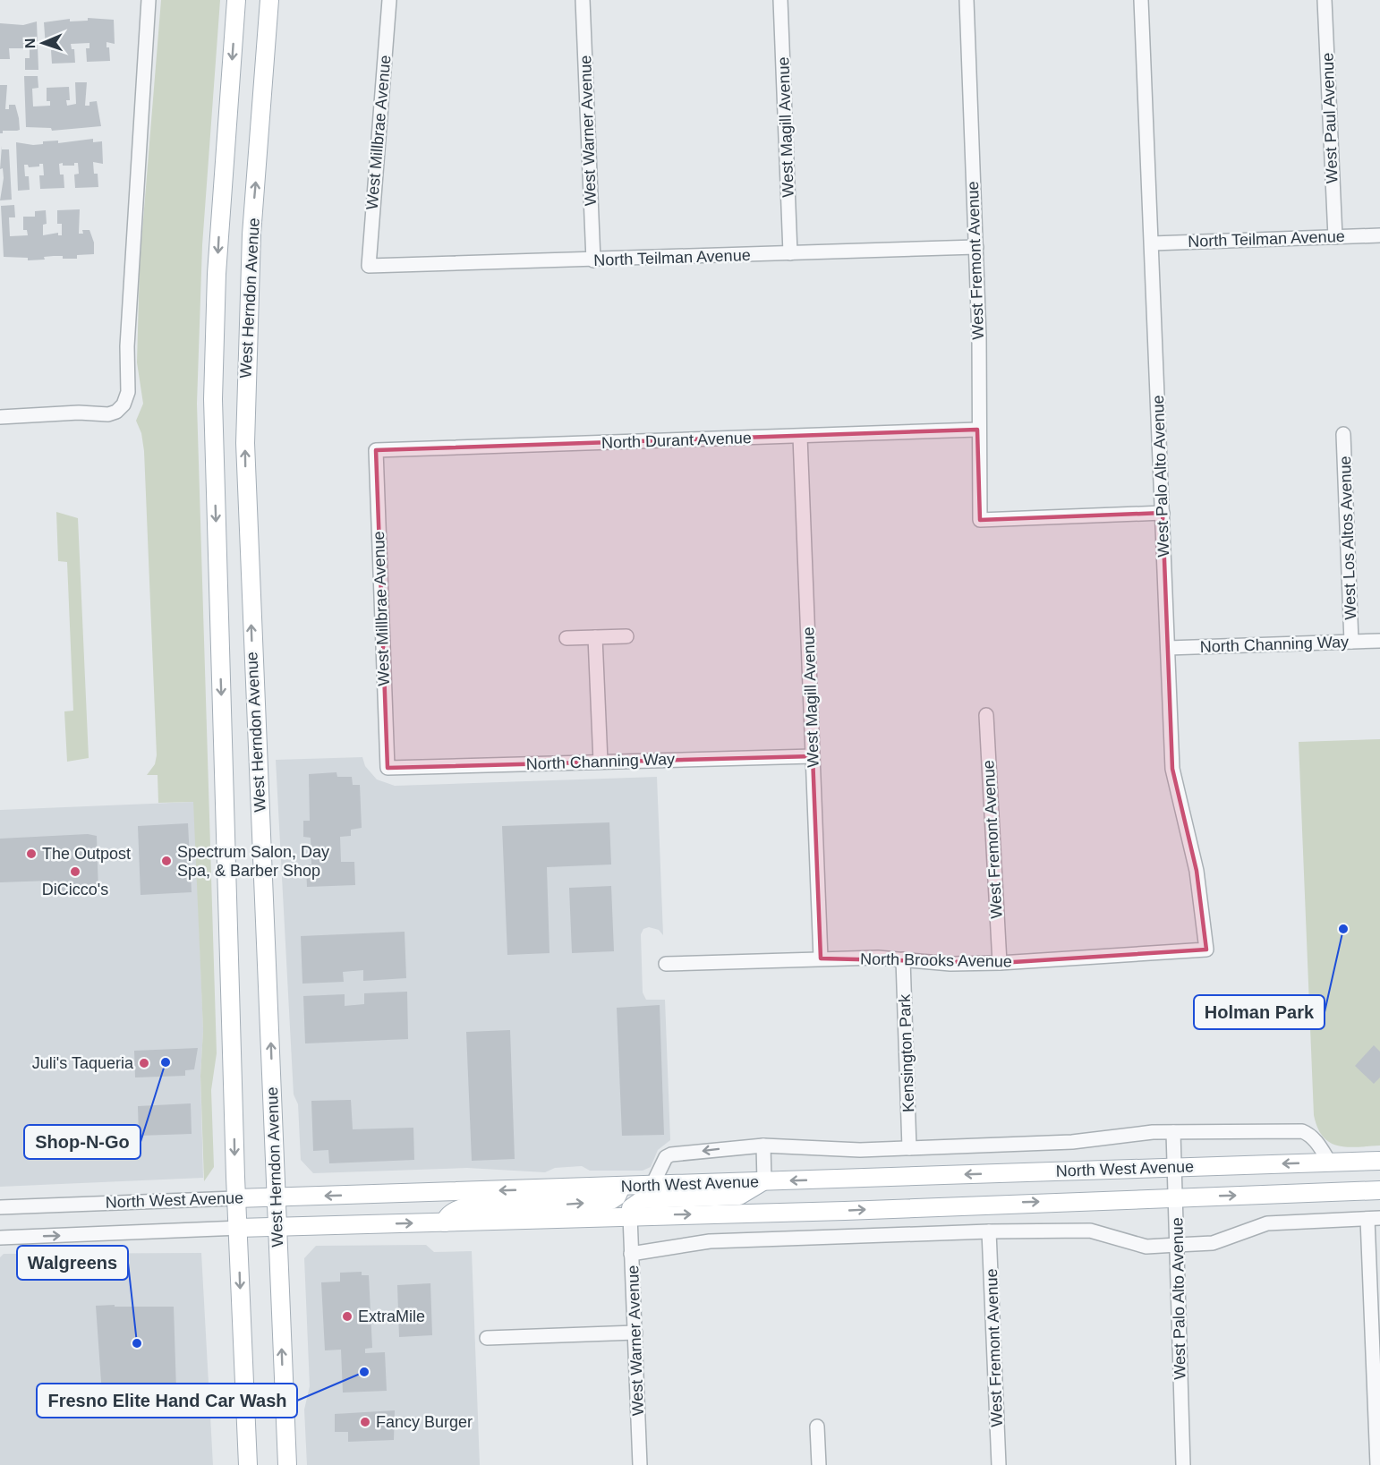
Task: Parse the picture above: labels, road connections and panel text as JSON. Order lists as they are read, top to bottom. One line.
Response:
{"streets":{"main road":["West Herndon Avenue","North West Avenue"],"street":["West Paul Avenue","West Magill Avenue","West Warner Avenue","West Millbrae Avenue","North Teilman Avenue","West Fremont Avenue","North Durant Avenue","West Palo Alto Avenue","West Los Altos Avenue","North Channing Way","North Brooks Avenue","Kensington Park"]},"crossings":[["West Paul Avenue","North Teilman Avenue"],["West Magill Avenue","North Teilman Avenue"],["West Magill Avenue","North Durant Avenue"],["West Magill Avenue","North Channing Way"],["West Magill Avenue","North Brooks Avenue"],["West Warner Avenue","North Teilman Avenue"],["West Warner Avenue","North West Avenue"],["West Millbrae Avenue","North Teilman Avenue"],["West Millbrae Avenue","North Durant Avenue"],["West Millbrae Avenue","North Channing Way"],["North Teilman Avenue","West Fremont Avenue"],["North Teilman Avenue","West Palo Alto Avenue"],["West Fremont Avenue","North Durant Avenue"],["West Fremont Avenue","West Palo Alto Avenue"],["West Fremont Avenue","North Brooks Avenue"],["West Herndon Avenue","North West Avenue"],["West Palo Alto Avenue","North Channing Way"],["West Palo Alto Avenue","North Brooks Avenue"],["West Palo Alto Avenue","North West Avenue"],["West Los Altos Avenue","North Channing Way"],["North Brooks Avenue","Kensington Park"]],"places":["The Outpost","Spectrum Salon, Day Spa, & Barber Shop","DiCicco's","Holman Park","Shop-N-Go","Juli's Taqueria","ExtraMile","Walgreens","Fresno Elite Hand Car Wash","Fancy Burger"],"north":"left"}
